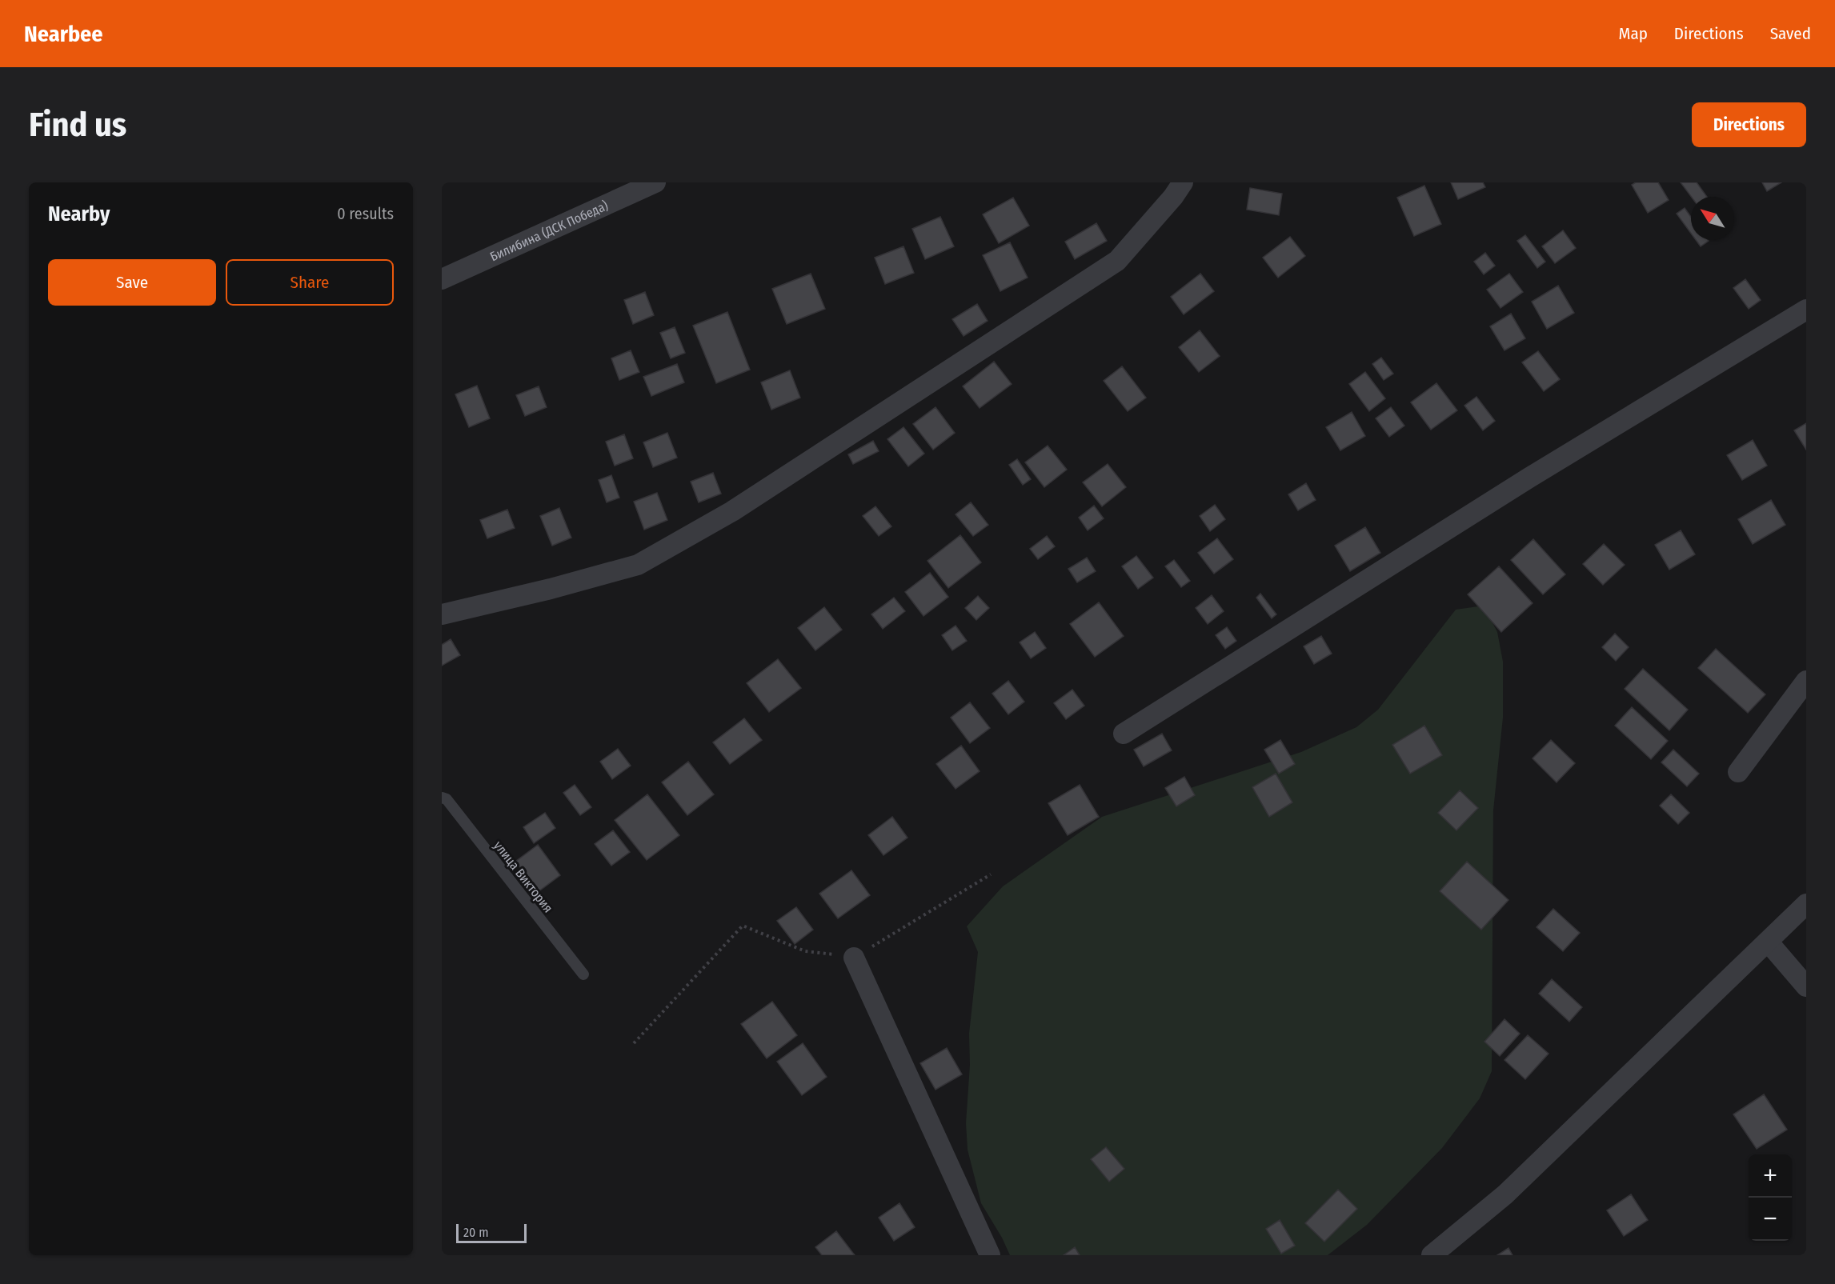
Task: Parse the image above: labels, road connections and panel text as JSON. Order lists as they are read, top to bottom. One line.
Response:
{"streets":{"street":["Билибина (ДСК Победа)"],"lane":["улица Виктория"]},"scale_bar":"20 m","north":"top left","page":{"header":"Nearbee","nav":["Map","Directions","Saved"],"buttons":["Directions",["Save","Share"]],"title":"Find us","heading":["Nearby","0 results"],"map_buttons":["+","−"],"scale":"20 m"}}
